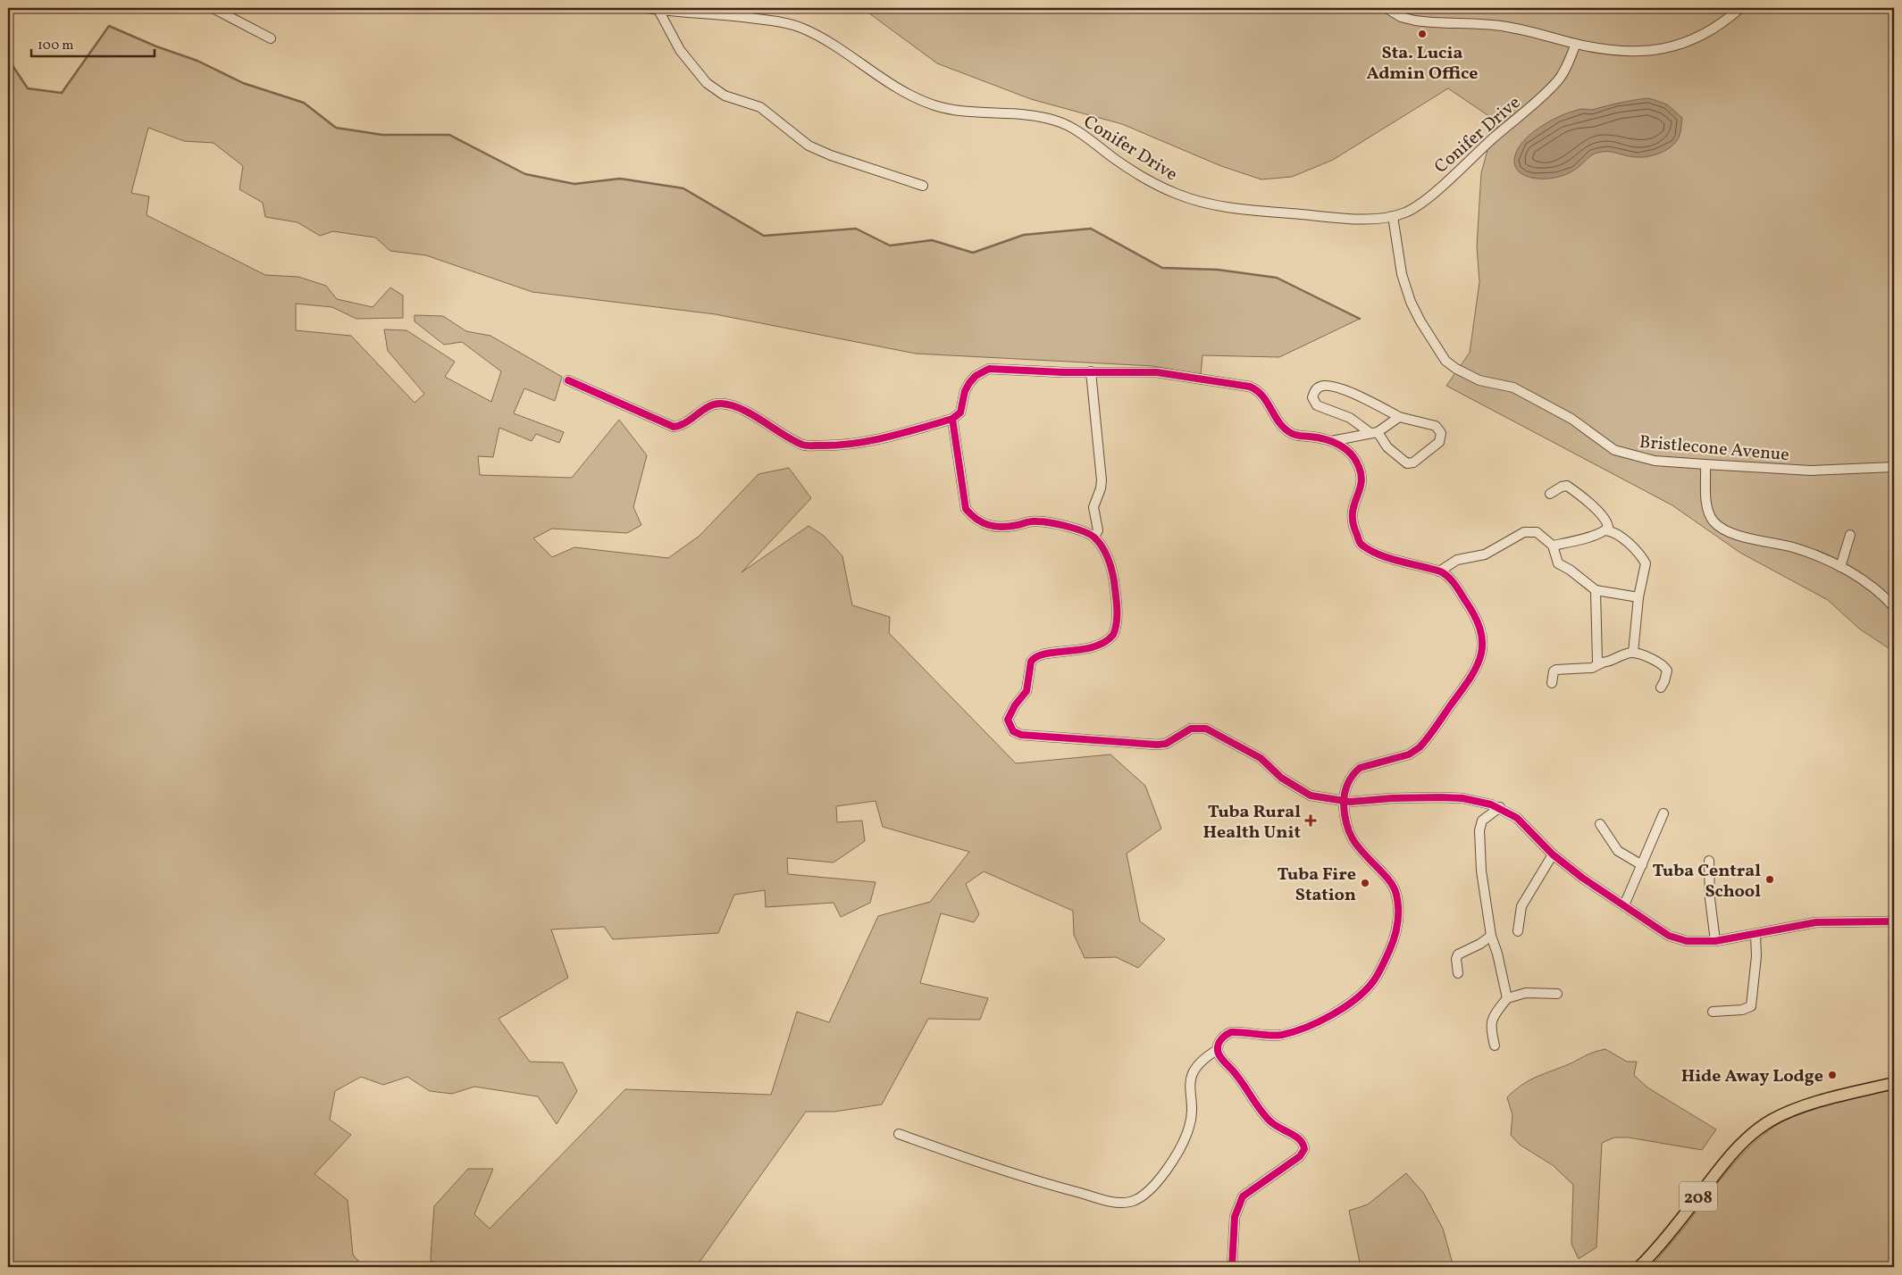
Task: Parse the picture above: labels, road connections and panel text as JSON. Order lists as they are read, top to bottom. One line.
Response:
{"streets":{"main road":["208"],"street":["Conifer Drive","Bristlecone Avenue"]},"crossings":[["Conifer Drive","Bristlecone Avenue"]],"places":{"other":["Sta. Lucia Admin Office","Tuba Central School","Tuba Fire Station","Hide Away Lodge"],"health":["Tuba Rural Health Unit"]},"scale_bar":"100 m"}
